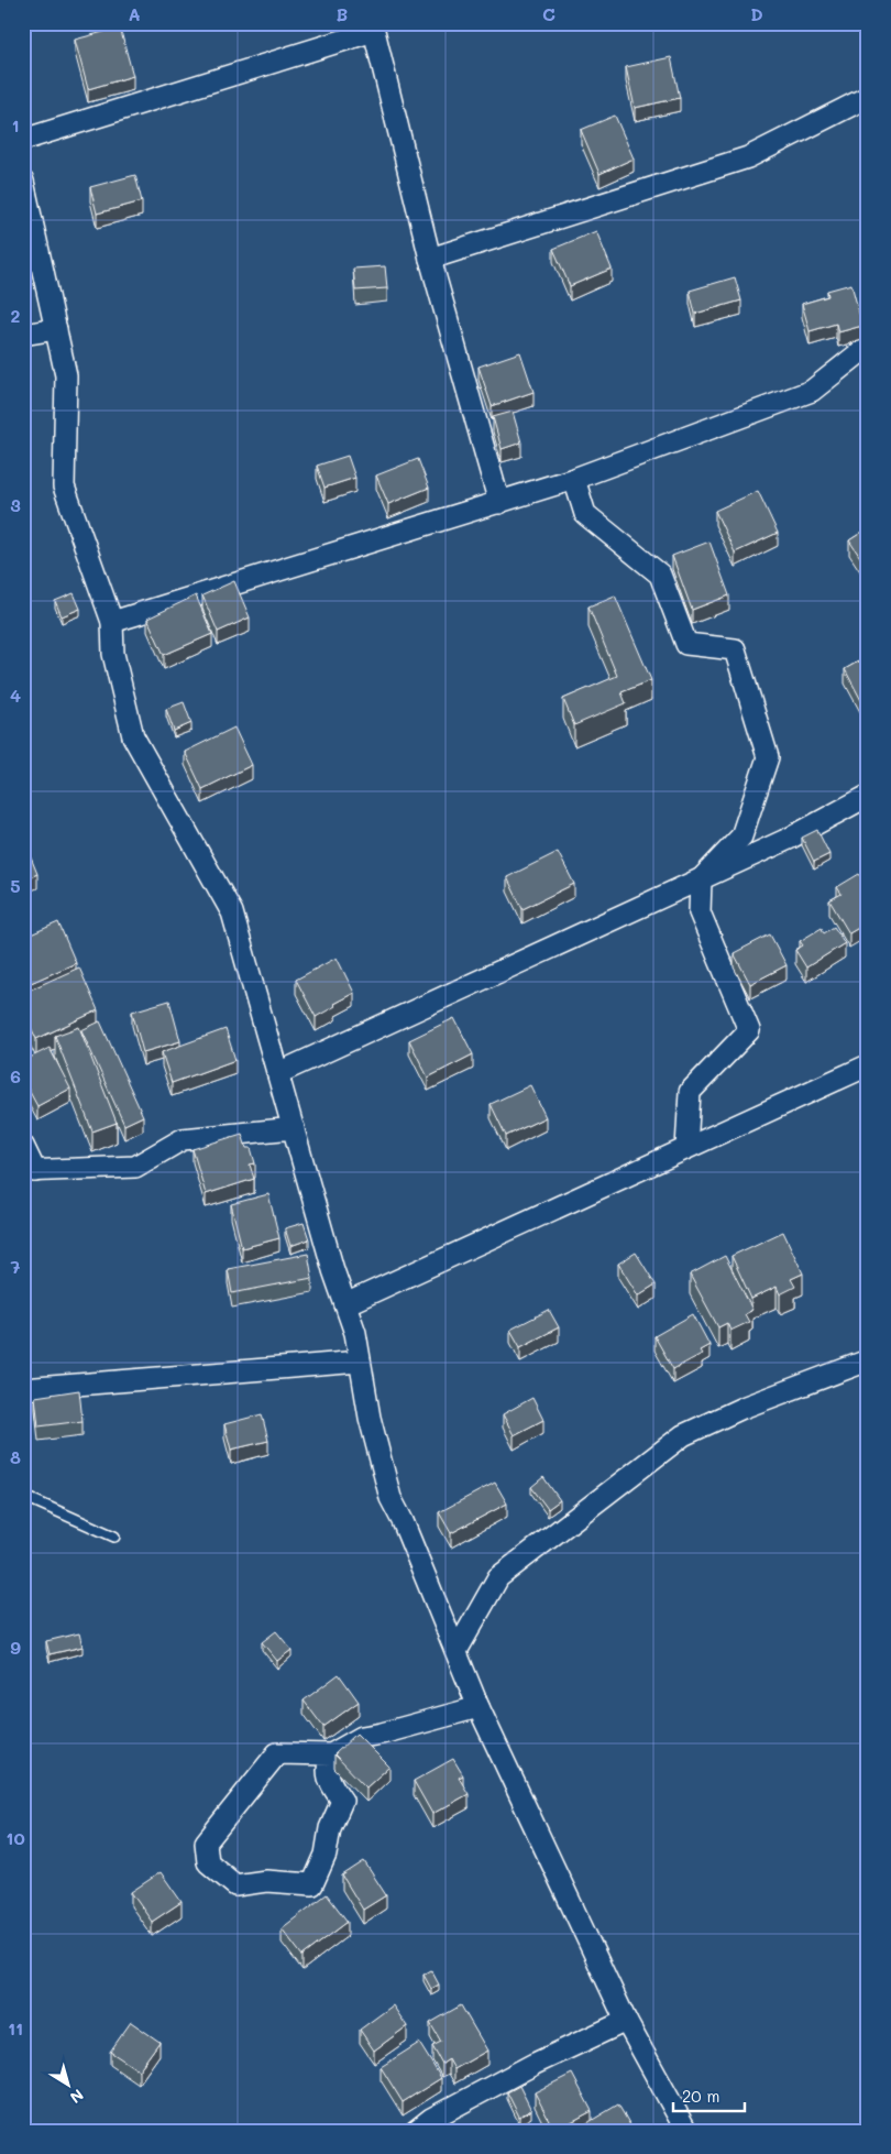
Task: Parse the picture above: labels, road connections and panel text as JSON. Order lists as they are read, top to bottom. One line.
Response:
{"scale_bar":"20 m","north":"bottom right","grid":{"columns":["A","B","C","D"],"rows":["1","2","3","4","5","6","7","8","9","10","11"]}}
